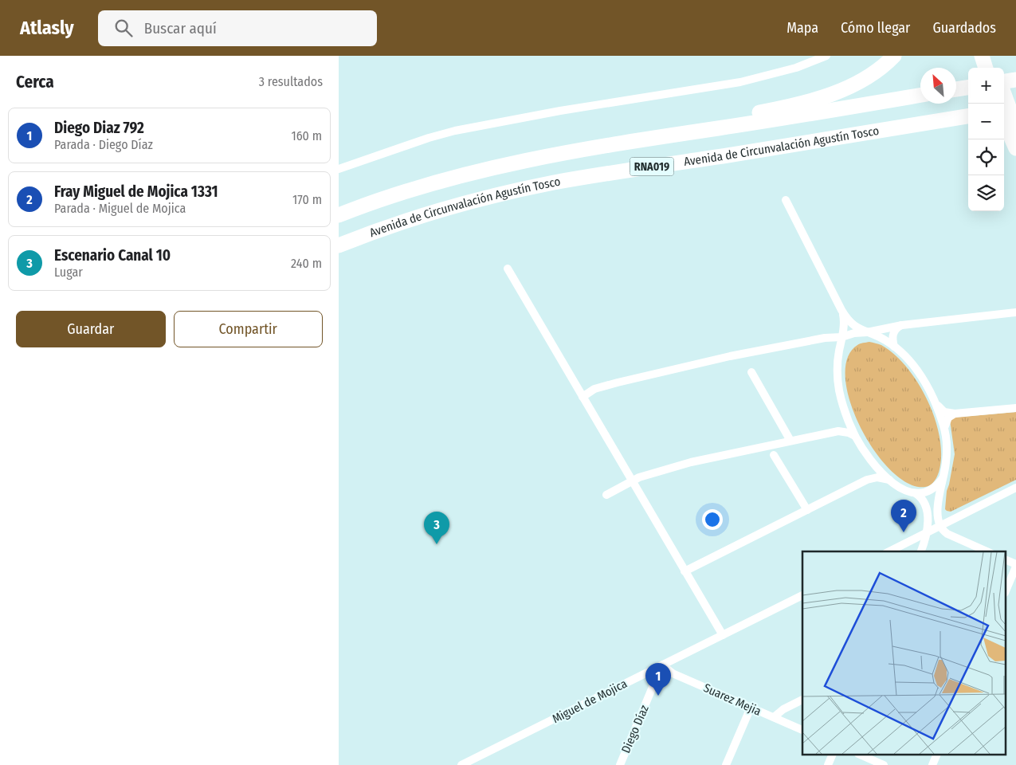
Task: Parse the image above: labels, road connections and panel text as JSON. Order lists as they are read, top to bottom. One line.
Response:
{"streets":{"highway":["Avenida de Circunvalación Agustín Tosco","RNA019"],"street":["Suarez Mejia","Miguel de Mojica","Diego Díaz"]},"crossings":[["Suarez Mejia","Miguel de Mojica"],["Miguel de Mojica","Diego Díaz"]],"north":"top left","page":{"header":"Atlasly","search":"Buscar aquí","nav":["Mapa","Cómo llegar","Guardados"],"heading":["Cerca","3 resultados"],"map_buttons":["+","−"],"list":[{"mark":"1","name":"Diego Diaz 792","note":"Parada · Diego Díaz","value":"160 m"},{"mark":"2","name":"Fray Miguel de Mojica 1331","note":"Parada · Miguel de Mojica","value":"170 m"},{"mark":"3","name":"Escenario Canal 10","note":"Lugar","value":"240 m"}],"buttons":["Guardar","Compartir"],"pins":["2","3","1"]}}
